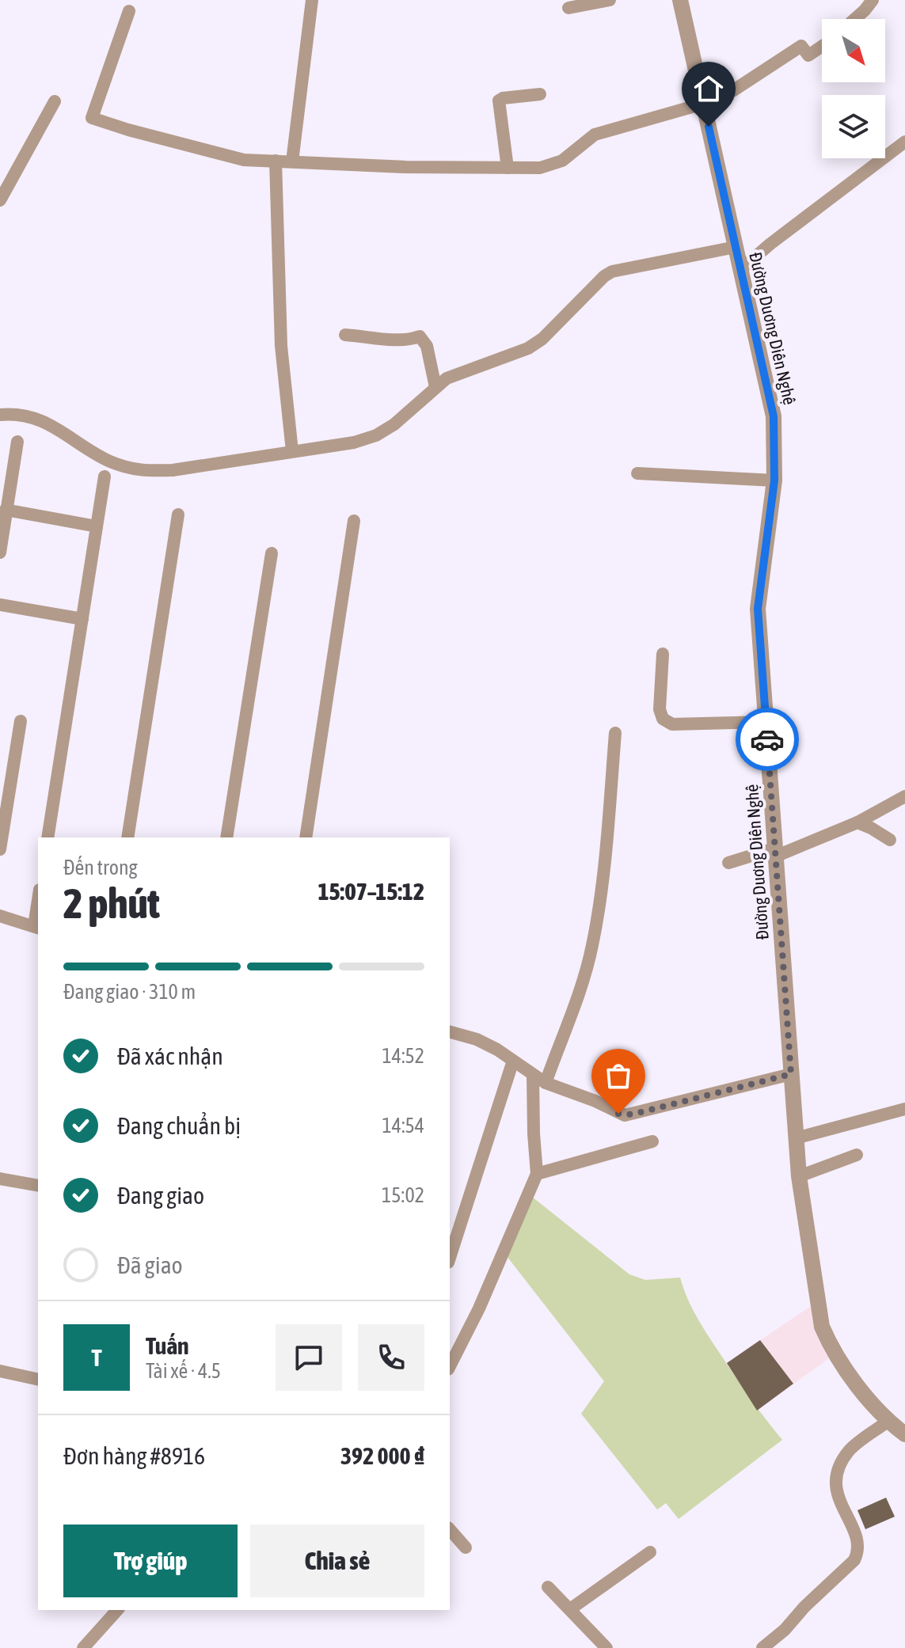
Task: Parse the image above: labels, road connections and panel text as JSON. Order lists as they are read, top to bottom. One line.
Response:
{"streets":{"street":["Đường Duơng Diên Nghệ"]},"north":"bottom right","page":{"heading":["2 phút","Đến trong","15:07–15:12"],"panel":["Tuấn","Tài xế · 4.5","Đơn hàng #8916","392 000 ₫"],"bar":"Đang giao · 310 m","list":[["Đã xác nhận","14:52"],["Đang chuẩn bị","14:54"],["Đang giao","15:02"],"Đã giao"],"round":"T","buttons":["Trợ giúp","Chia sẻ"]}}
